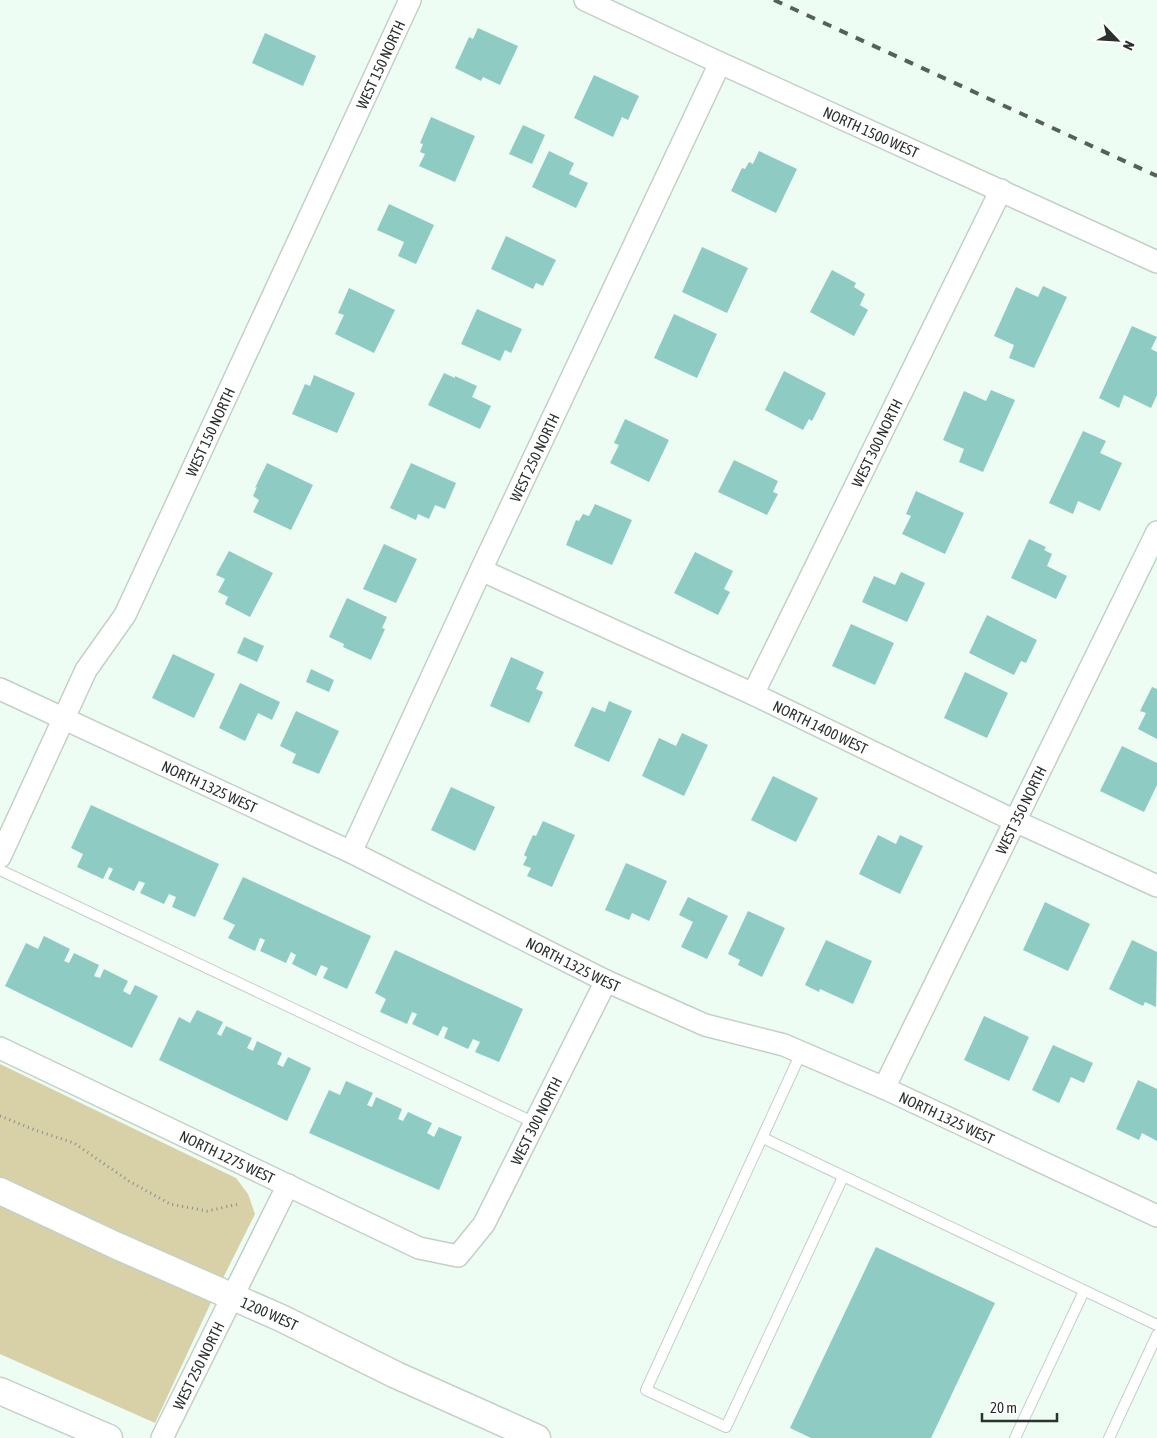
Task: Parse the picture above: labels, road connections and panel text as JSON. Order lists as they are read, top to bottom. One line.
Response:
{"streets":{"street":["WEST 150 NORTH","NORTH 1500 WEST","WEST 300 NORTH","WEST 250 NORTH","NORTH 1400 WEST","NORTH 1325 WEST","WEST 350 NORTH","NORTH 1275 WEST","1200 WEST"]},"crossings":[["WEST 150 NORTH","NORTH 1325 WEST"],["NORTH 1500 WEST","WEST 300 NORTH"],["NORTH 1500 WEST","WEST 250 NORTH"],["WEST 300 NORTH","NORTH 1400 WEST"],["WEST 300 NORTH","NORTH 1325 WEST"],["WEST 300 NORTH","NORTH 1275 WEST"],["WEST 250 NORTH","NORTH 1400 WEST"],["WEST 250 NORTH","NORTH 1325 WEST"],["WEST 250 NORTH","NORTH 1275 WEST"],["WEST 250 NORTH","1200 WEST"],["NORTH 1400 WEST","WEST 350 NORTH"],["NORTH 1325 WEST","WEST 350 NORTH"]],"scale_bar":"20 m","north":"bottom right"}
